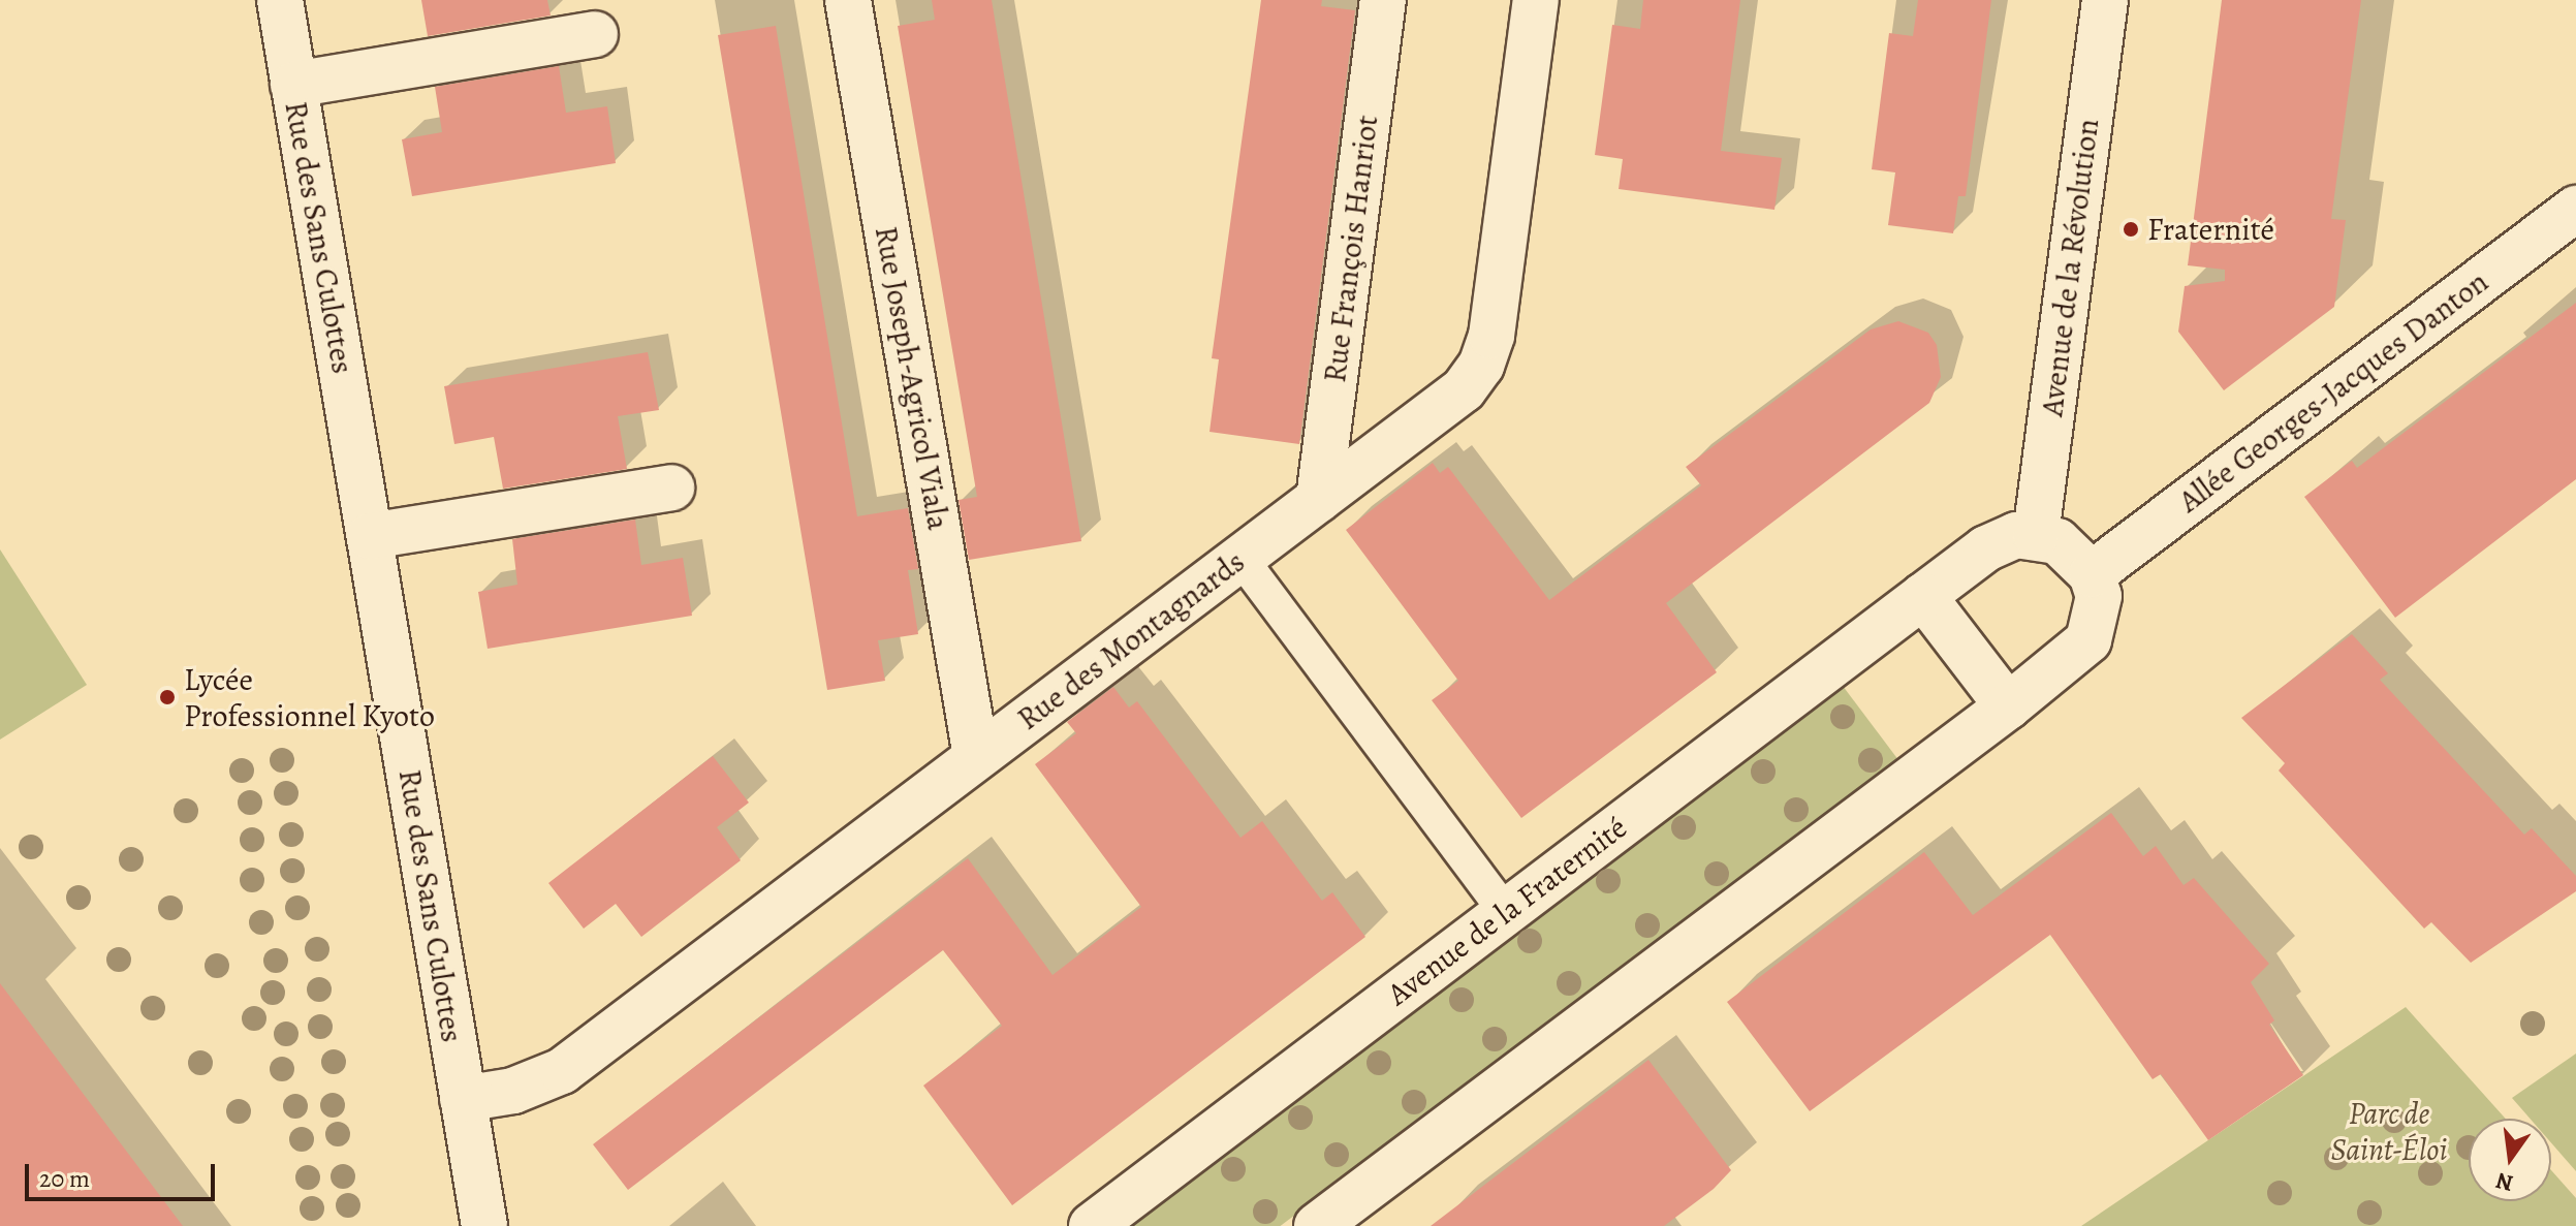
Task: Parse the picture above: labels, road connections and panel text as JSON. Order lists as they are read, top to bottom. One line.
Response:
{"streets":{"street":["Rue des Sans Culottes","Rue François Hanriot","Avenue de la Révolution","Rue Joseph-Agricol Viala","Allée Georges-Jacques Danton","Rue des Montagnards","Avenue de la Fraternité"]},"crossings":[["Rue des Sans Culottes","Rue des Montagnards"],["Rue François Hanriot","Rue des Montagnards"],["Avenue de la Révolution","Allée Georges-Jacques Danton"],["Avenue de la Révolution","Avenue de la Fraternité"],["Rue Joseph-Agricol Viala","Rue des Montagnards"],["Allée Georges-Jacques Danton","Avenue de la Fraternité"]],"parks":["Parc de Saint-Éloi"],"places":["Fraternité","Lycée Professionnel Kyoto"],"scale_bar":"20 m","north":"bottom"}
